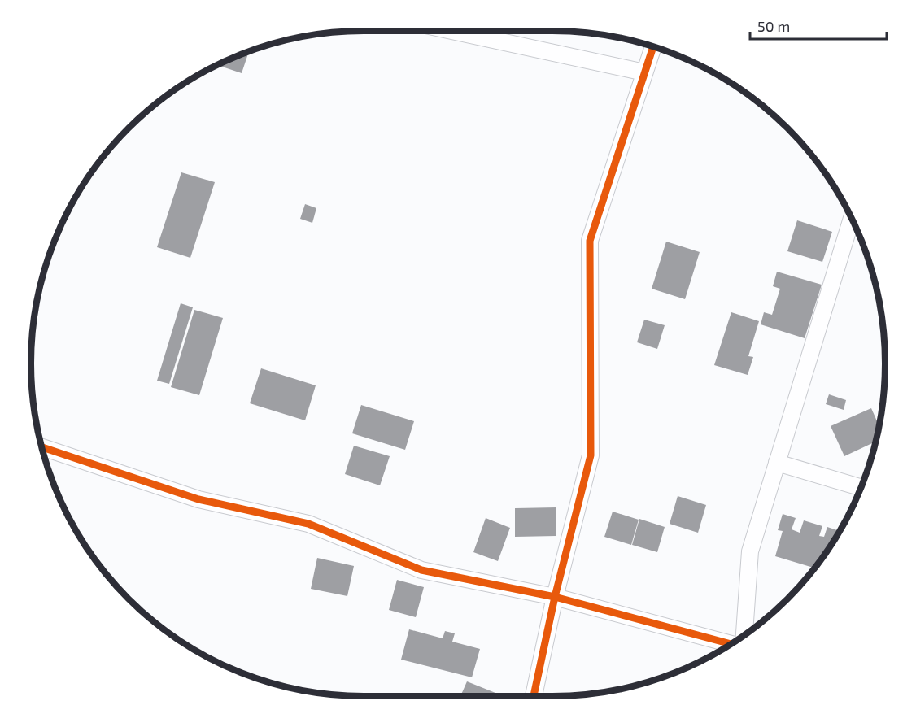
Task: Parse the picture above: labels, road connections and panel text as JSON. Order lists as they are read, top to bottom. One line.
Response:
{"scale_bar":"50 m"}
